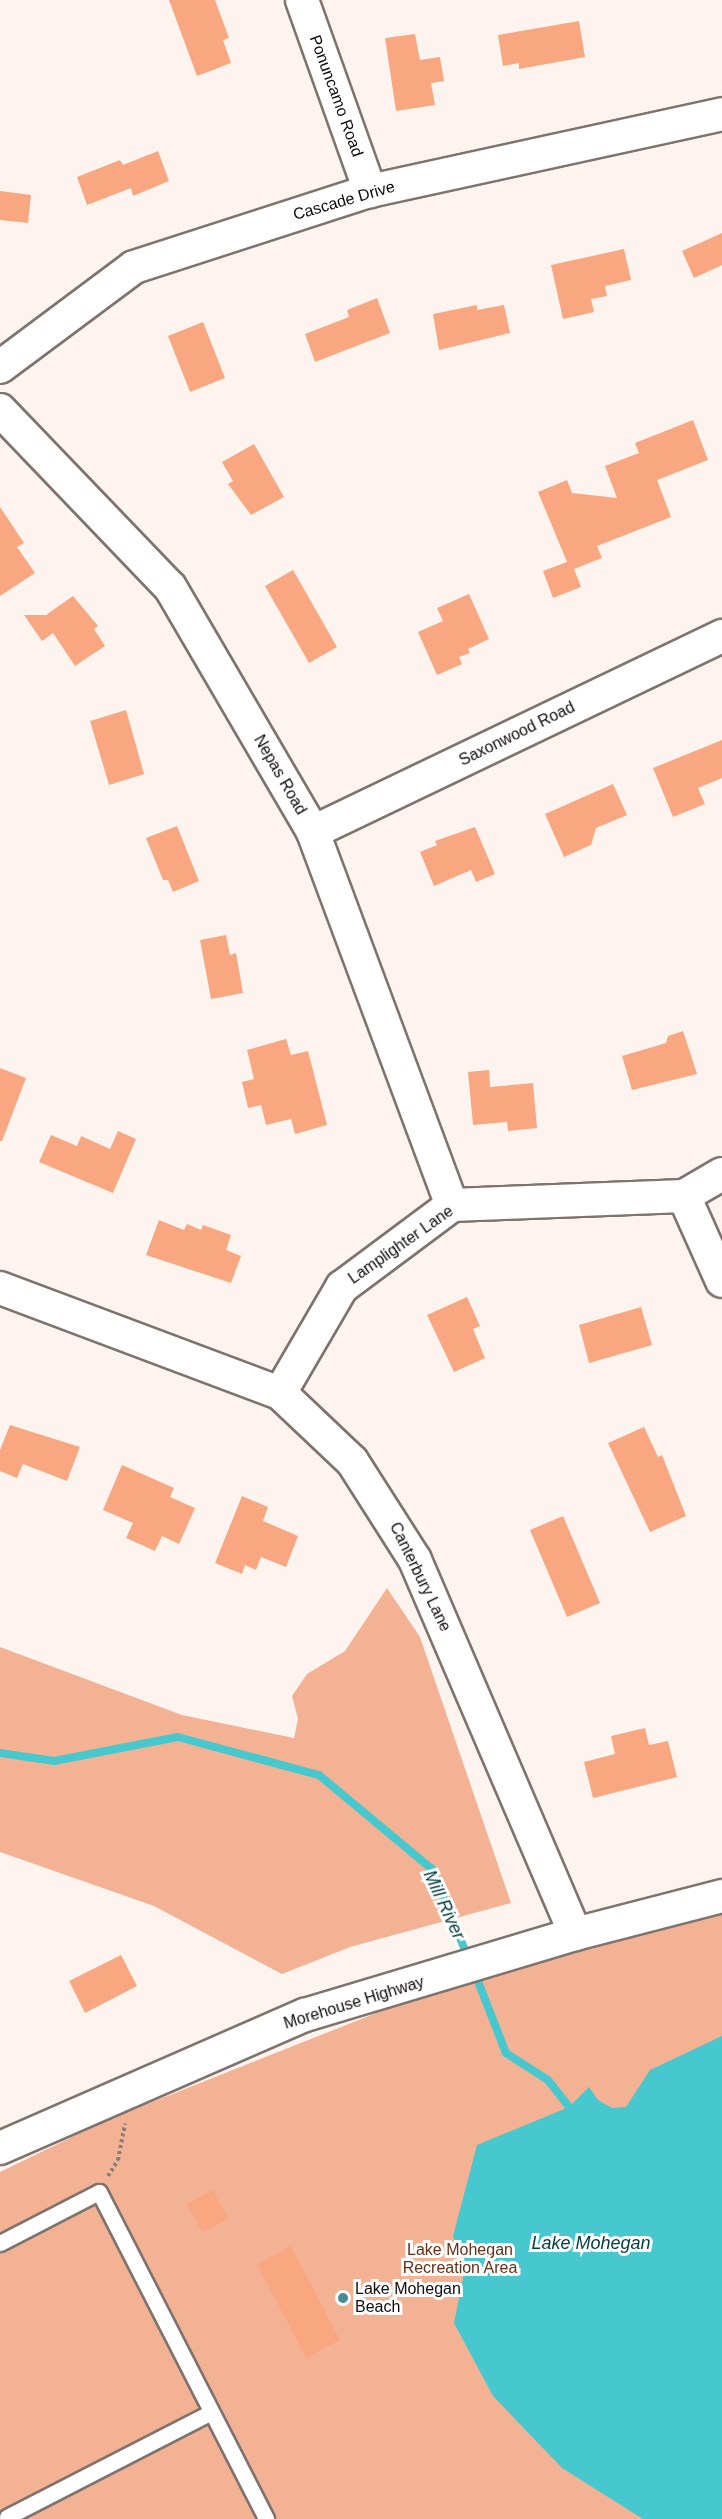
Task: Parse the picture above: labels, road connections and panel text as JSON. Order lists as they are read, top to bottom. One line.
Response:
{"streets":{"street":["Ponuncamo Road","Cascade Drive","Saxonwood Road","Nepas Road","Lamplighter Lane","Canterbury Lane","Morehouse Highway"]},"crossings":[["Ponuncamo Road","Cascade Drive"],["Saxonwood Road","Nepas Road"],["Nepas Road","Lamplighter Lane"],["Lamplighter Lane","Canterbury Lane"],["Canterbury Lane","Morehouse Highway"]],"water":["Mill River","Lake Mohegan"],"parks":["Lake Mohegan Recreation Area"],"places":["Lake Mohegan Beach"]}
